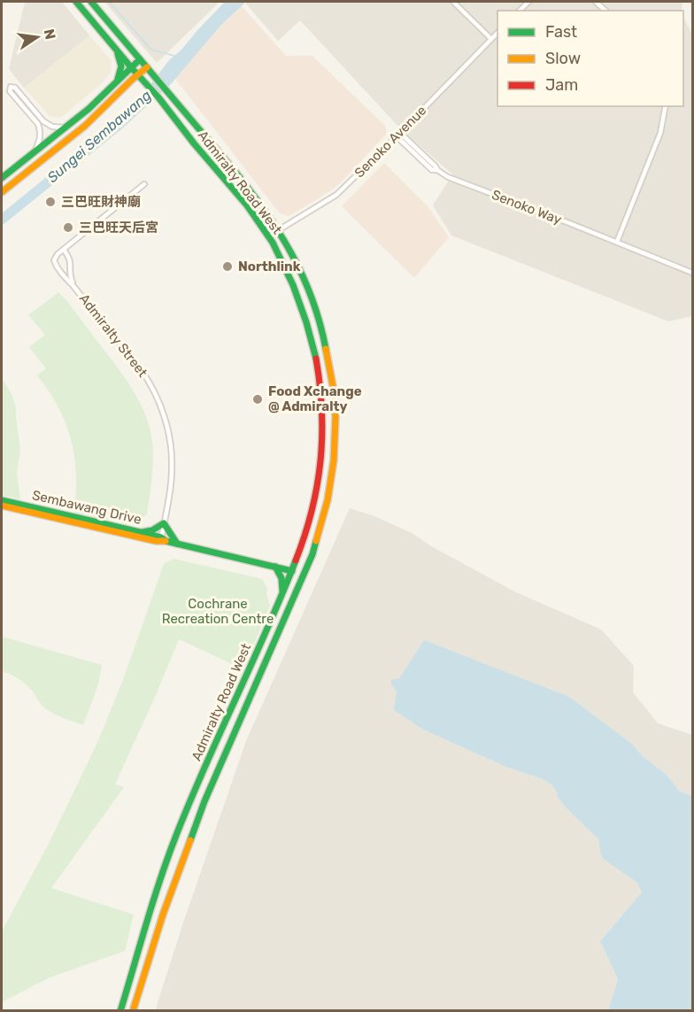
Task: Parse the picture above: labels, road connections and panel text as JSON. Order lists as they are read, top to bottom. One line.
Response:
{"streets":{"main road":["Admiralty Road West","Sembawang Drive"],"street":["Senoko Avenue","Senoko Way","Admiralty Street"]},"crossings":[["Senoko Avenue","Admiralty Road West"],["Senoko Avenue","Senoko Way"],["Admiralty Road West","Sembawang Drive"],["Admiralty Street","Sembawang Drive"]],"water":["Sungei Sembawang"],"parks":["Cochrane Recreation Centre"],"places":["三巴旺財神廟","三巴旺天后宮","Northlink","Food Xchange @ Admiralty"],"legend":["Fast","Slow","Jam"],"north":"right"}
